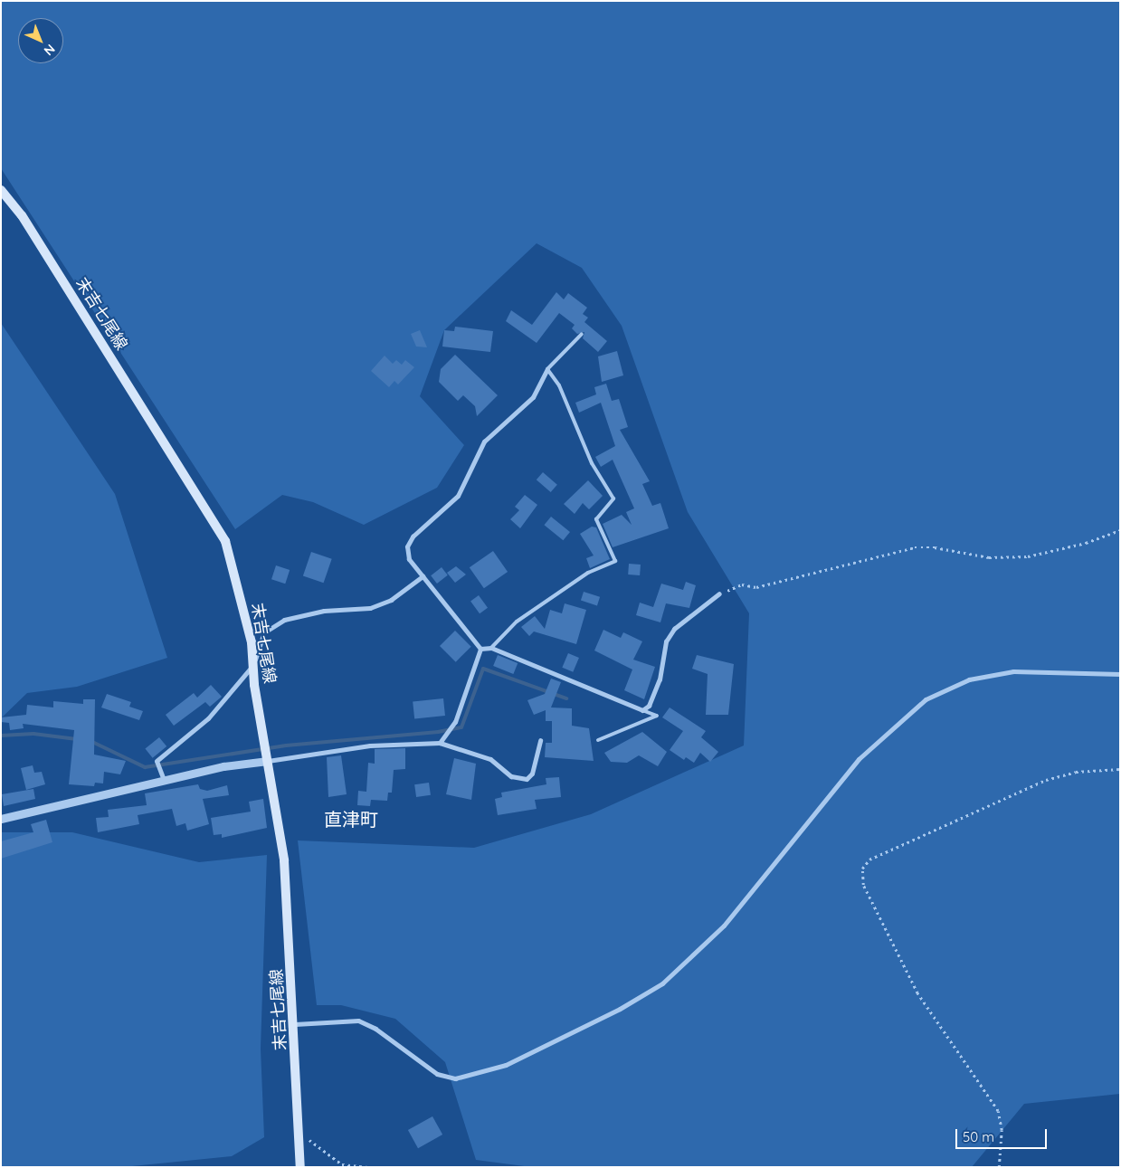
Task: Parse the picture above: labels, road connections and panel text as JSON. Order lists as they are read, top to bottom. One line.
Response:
{"streets":{"main road":["末吉七尾線"]},"districts":["直津町"],"scale_bar":"50 m","north":"bottom right"}
